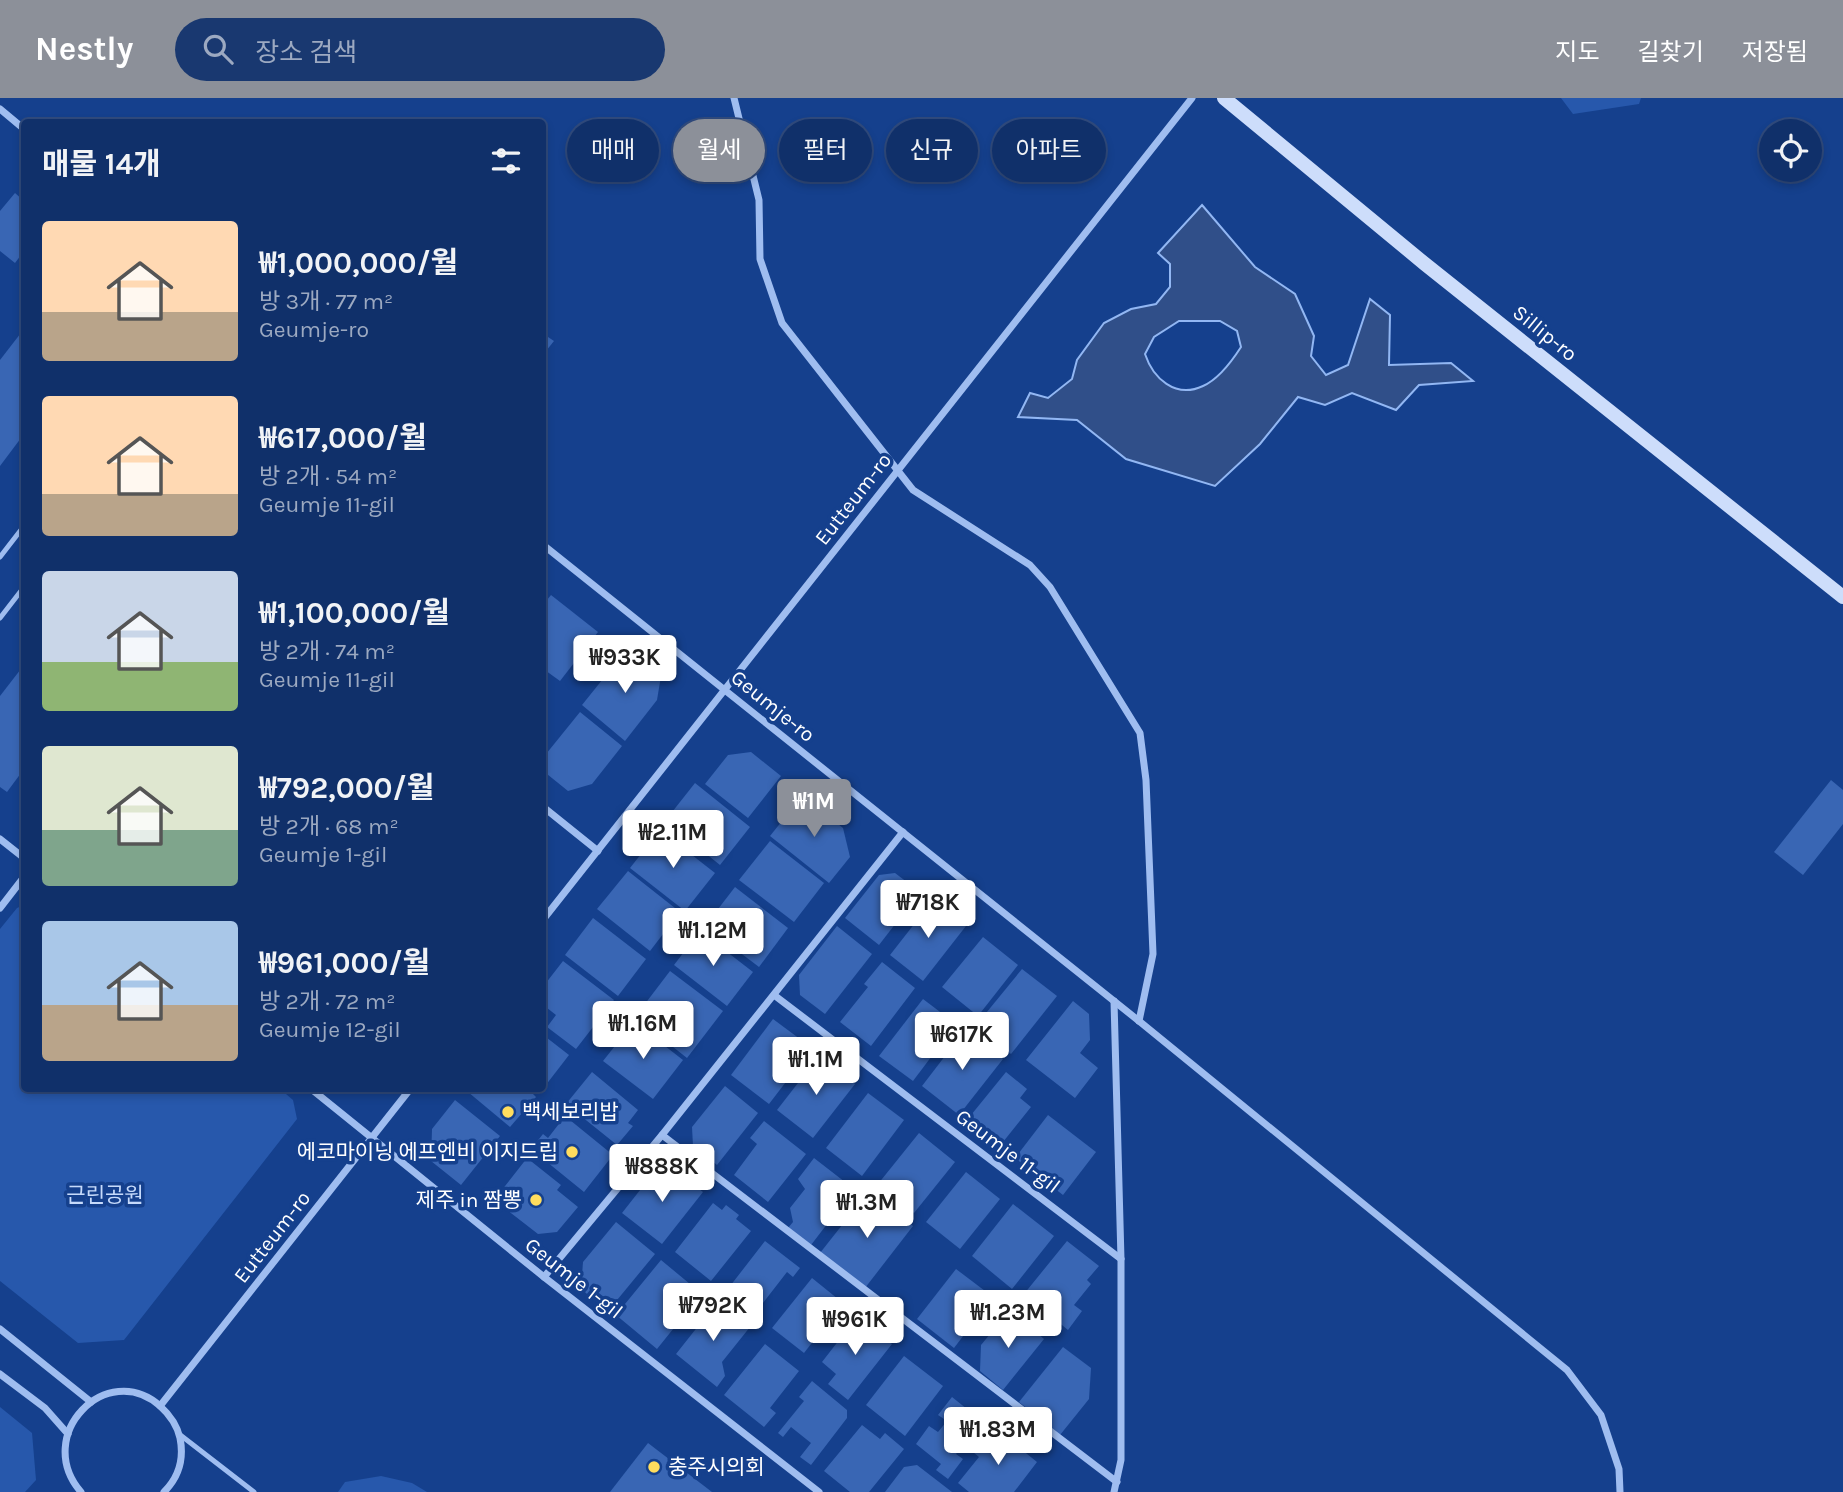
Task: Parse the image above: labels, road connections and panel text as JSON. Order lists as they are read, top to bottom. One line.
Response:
{"streets":{"street":["Sillip-ro","Eutteum-ro","Geumje-ro","Geumje 11-gil","Geumje 1-gil"]},"crossings":[["Eutteum-ro","Geumje-ro"],["Eutteum-ro","Geumje 1-gil"]],"parks":["근린공원"],"places":["백세보리밥","에코마이닝 에프엔비 이지드립","제주 in 짬뽕","충주시의회"],"page":{"header":"Nestly","search":"장소 검색","nav":["지도","길찾기","저장됨"],"chip":["매매","월세","필터","신규","아파트"],"heading":"매물 14개","list":[{"name":"₩1,000,000/월","note":"방 3개 · 77 m² · Geumje-ro"},{"name":"₩617,000/월","note":"방 2개 · 54 m² · Geumje 11-gil"},{"name":"₩1,100,000/월","note":"방 2개 · 74 m² · Geumje 11-gil"},{"name":"₩792,000/월","note":"방 2개 · 68 m² · Geumje 1-gil"},{"name":"₩961,000/월","note":"방 2개 · 72 m² · Geumje 12-gil"}],"price":["₩933K","₩1M","₩2.11M","₩718K","₩1.12M","₩1.16M","₩617K","₩1.1M","₩888K","₩1.3M","₩792K","₩1.23M","₩961K","₩1.83M"]}}
